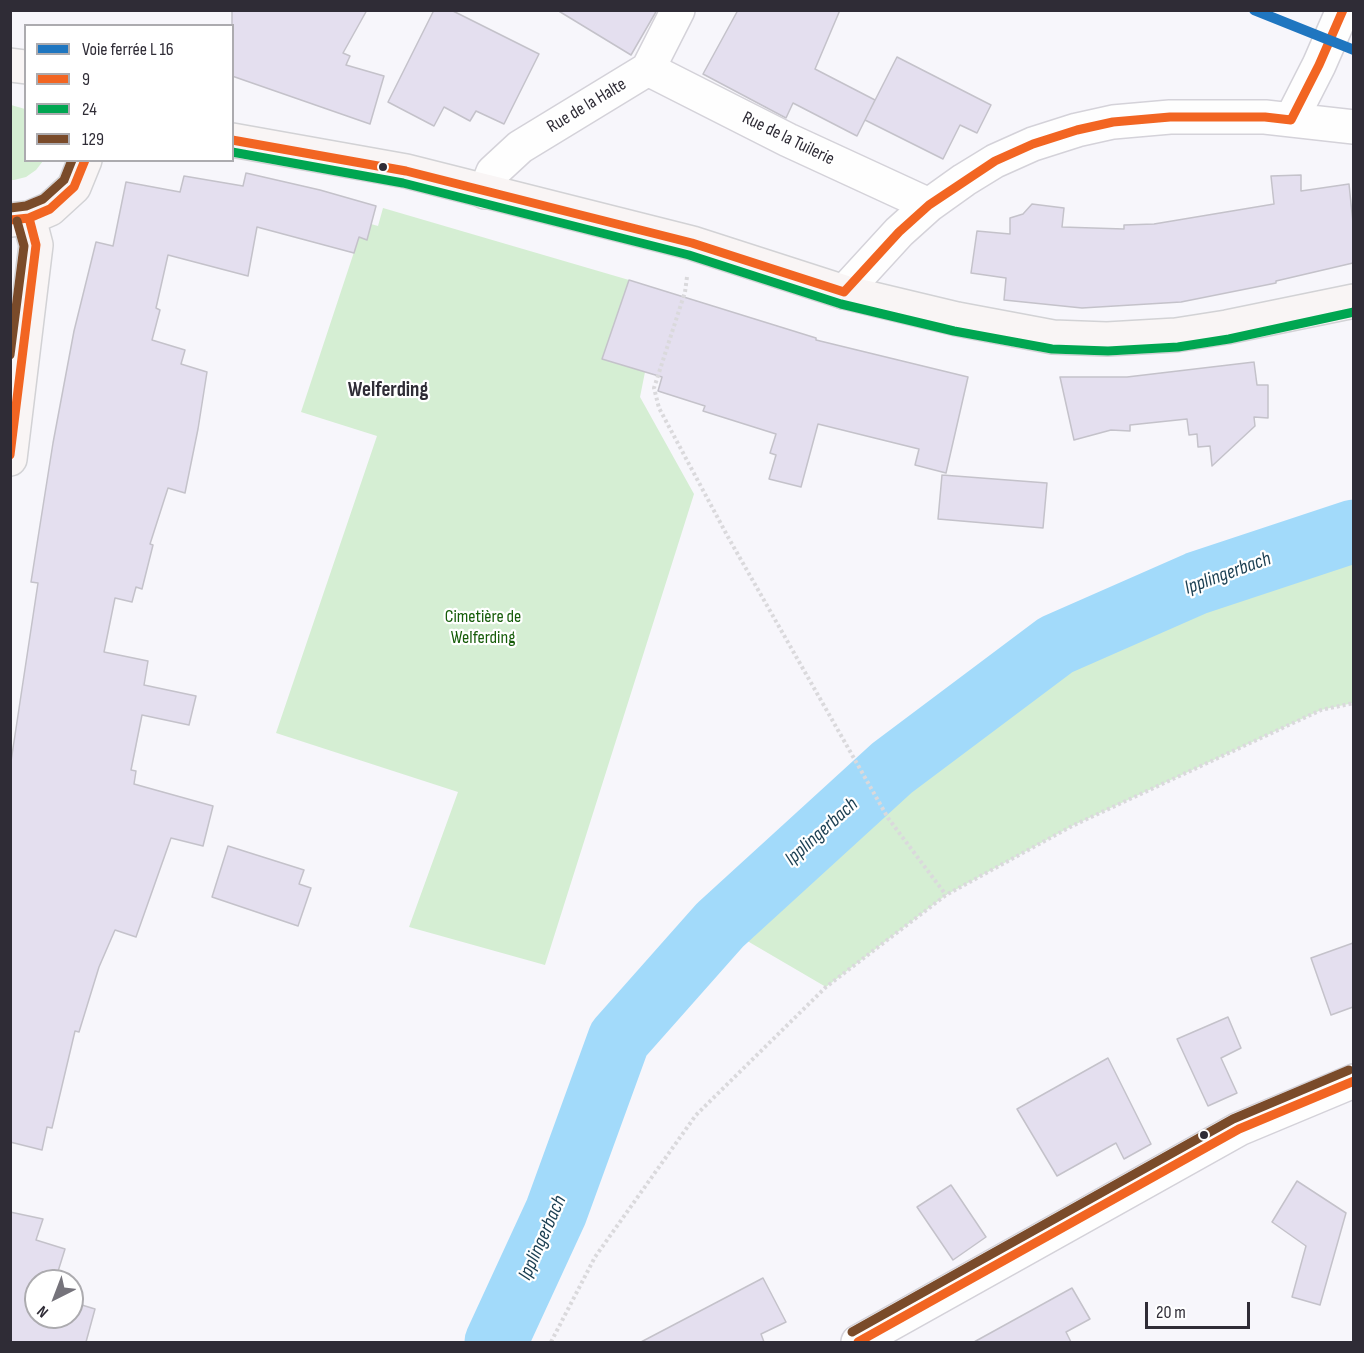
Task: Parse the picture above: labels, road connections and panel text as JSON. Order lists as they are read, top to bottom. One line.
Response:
{"streets":{"street":["Rue de la Halte","Rue de la Tuilerie"]},"crossings":[["Rue de la Halte","Rue de la Tuilerie"]],"districts":["Welferding"],"water":["Ipplingerbach"],"parks":["Cimetière de Welferding"],"lines":["transit line 9","transit line 24","transit line 129"],"legend":["Voie ferrée L 16","9","24","129"],"scale_bar":"20 m","north":"bottom left"}
